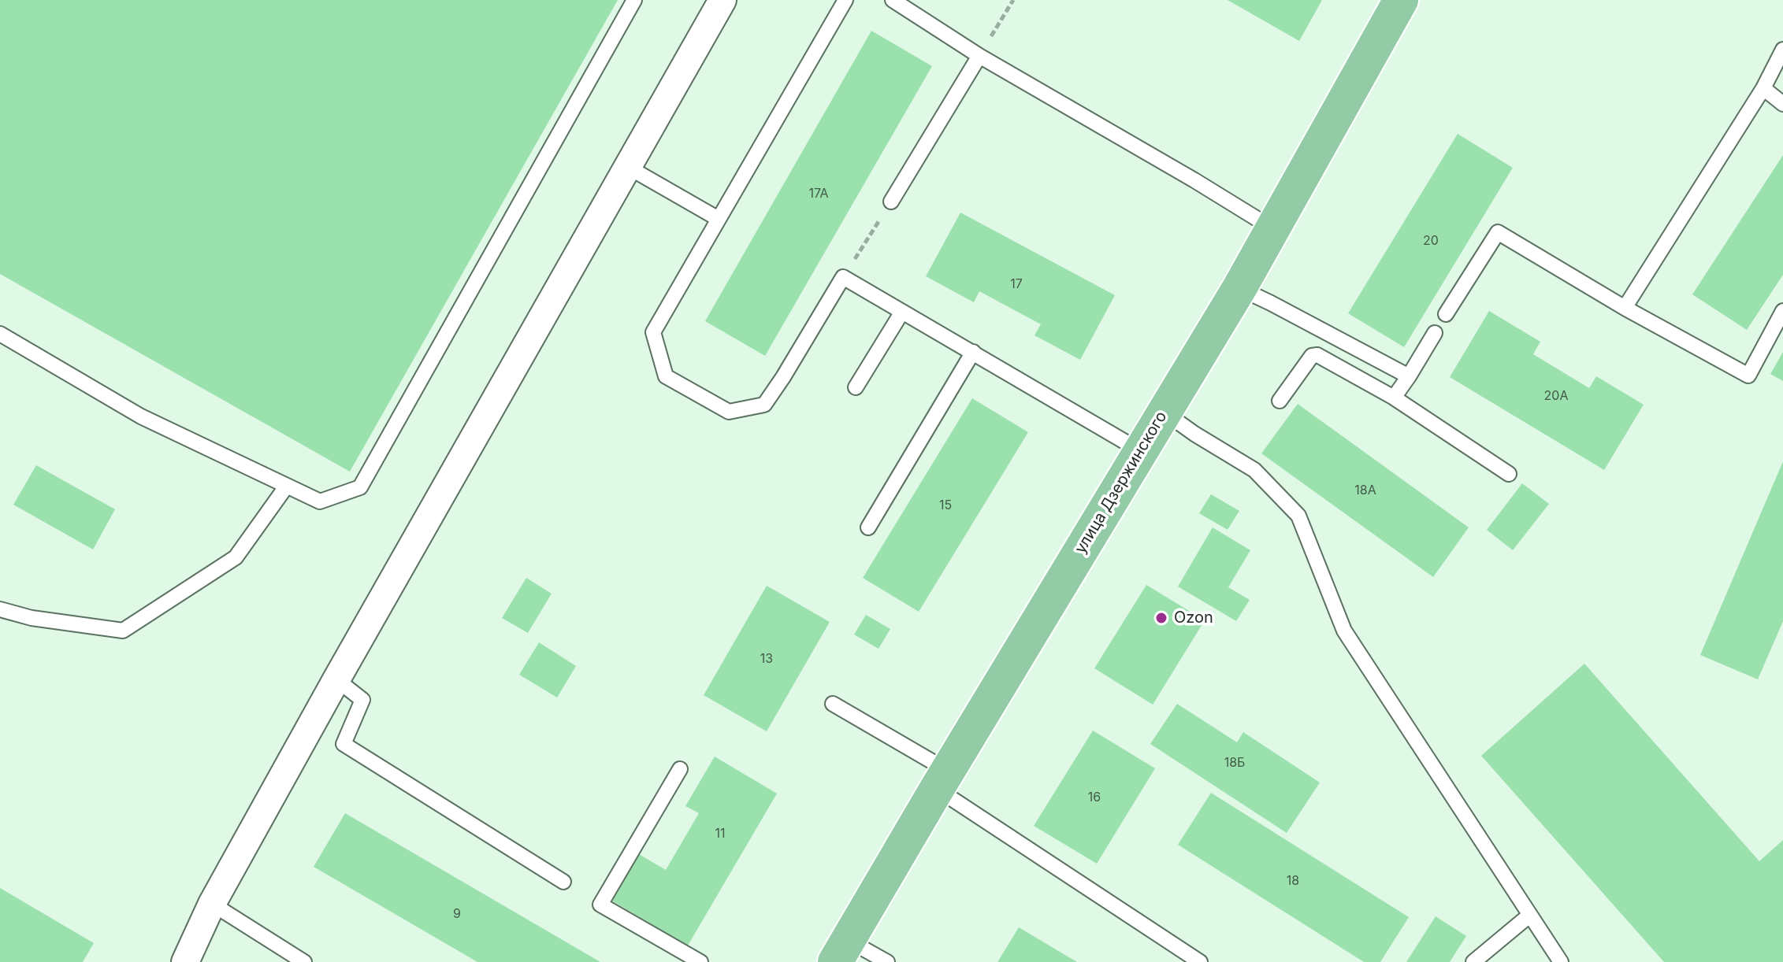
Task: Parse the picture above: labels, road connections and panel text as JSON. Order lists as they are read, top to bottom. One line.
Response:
{"streets":{"main road":["улица Дзержинского"]},"places":["Ozon"],"house_numbers":["17А","20","17","20А","18А","15","13","18Б","16","11","18","9"]}
